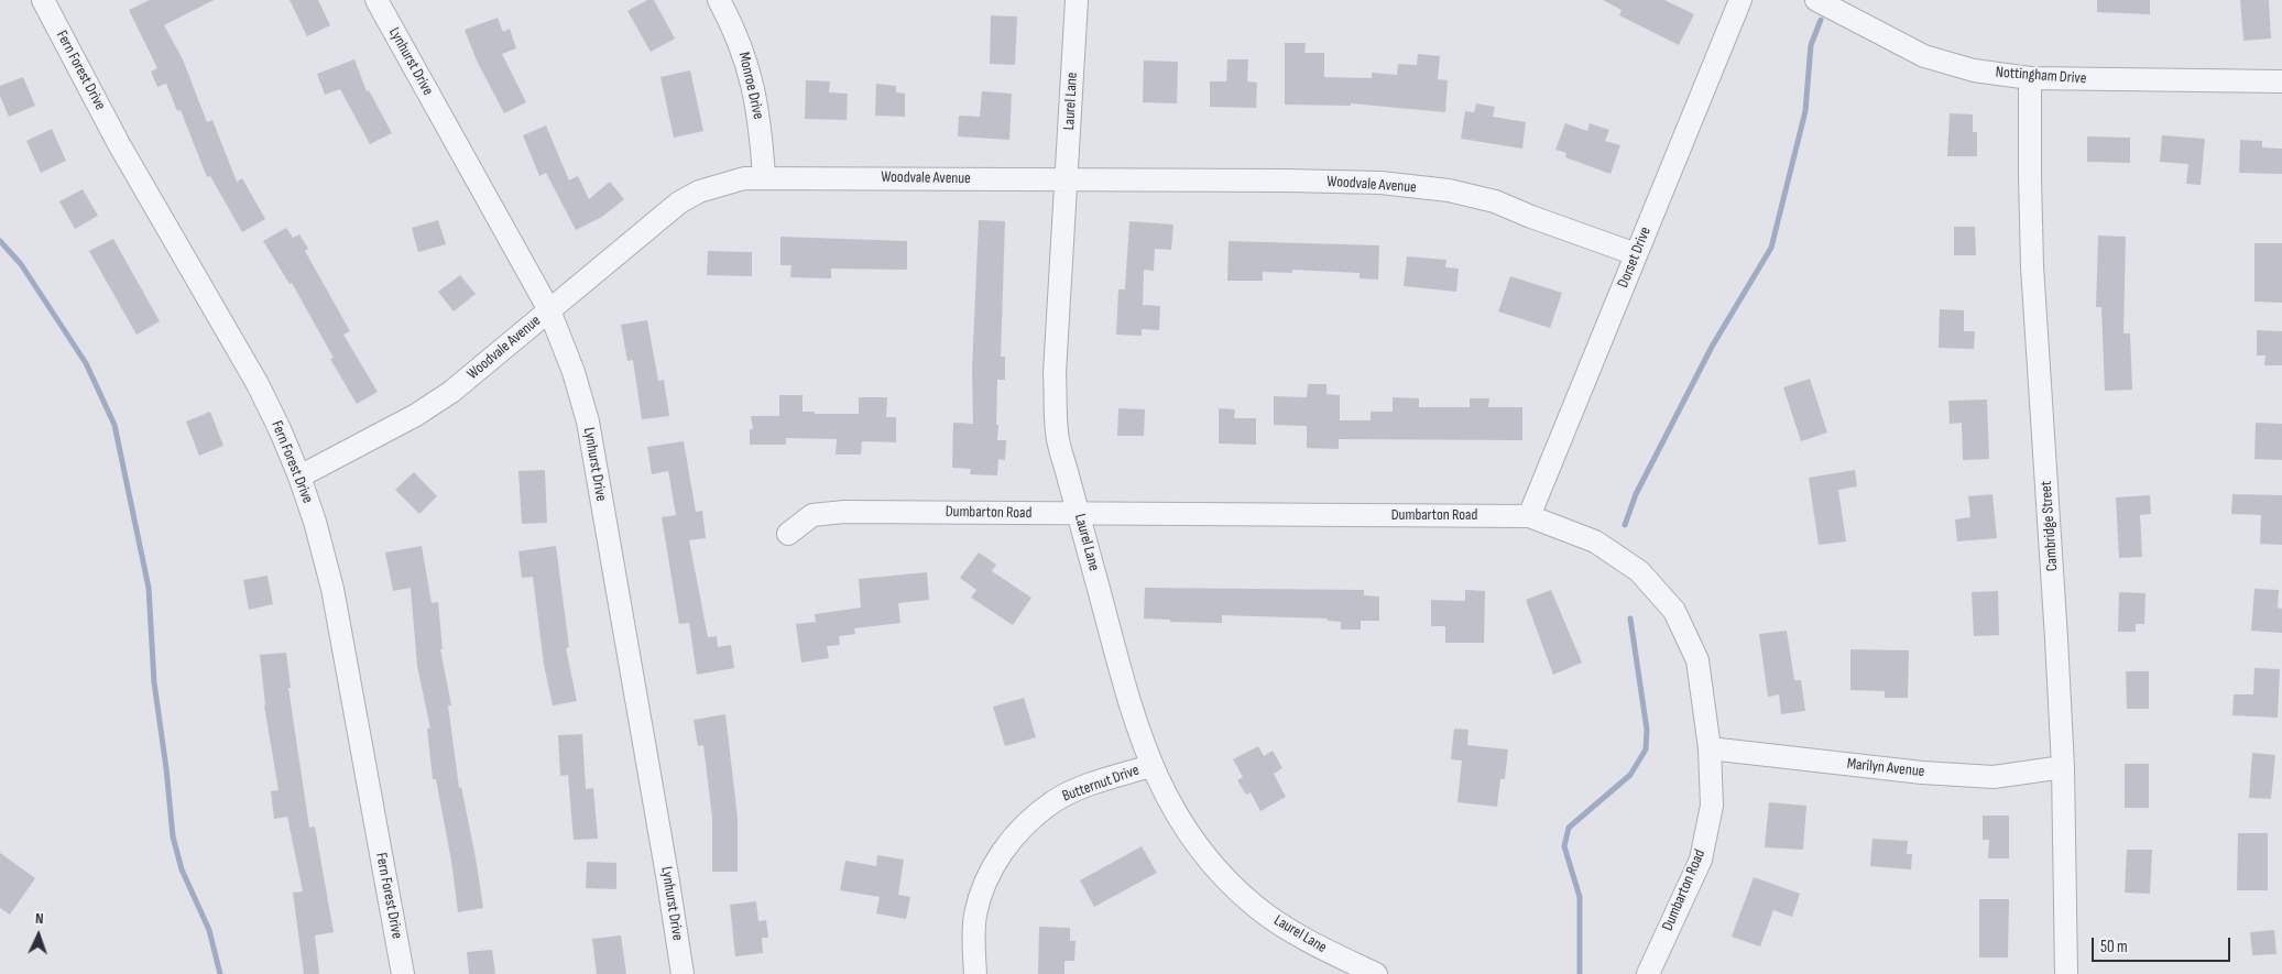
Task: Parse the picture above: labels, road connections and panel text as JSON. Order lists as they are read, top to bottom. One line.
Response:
{"streets":{"street":["Lynhurst Drive","Fern Forest Drive","Nottingham Drive","Monroe Drive","Laurel Lane","Woodvale Avenue","Dorset Drive","Dumbarton Road","Cambridge Street","Marilyn Avenue","Butternut Drive"]},"crossings":[["Lynhurst Drive","Woodvale Avenue"],["Fern Forest Drive","Woodvale Avenue"],["Nottingham Drive","Cambridge Street"],["Monroe Drive","Woodvale Avenue"],["Laurel Lane","Woodvale Avenue"],["Laurel Lane","Dumbarton Road"],["Laurel Lane","Butternut Drive"],["Woodvale Avenue","Dorset Drive"],["Dorset Drive","Dumbarton Road"],["Dumbarton Road","Marilyn Avenue"],["Cambridge Street","Marilyn Avenue"]],"scale_bar":"50 m","north":"top"}
